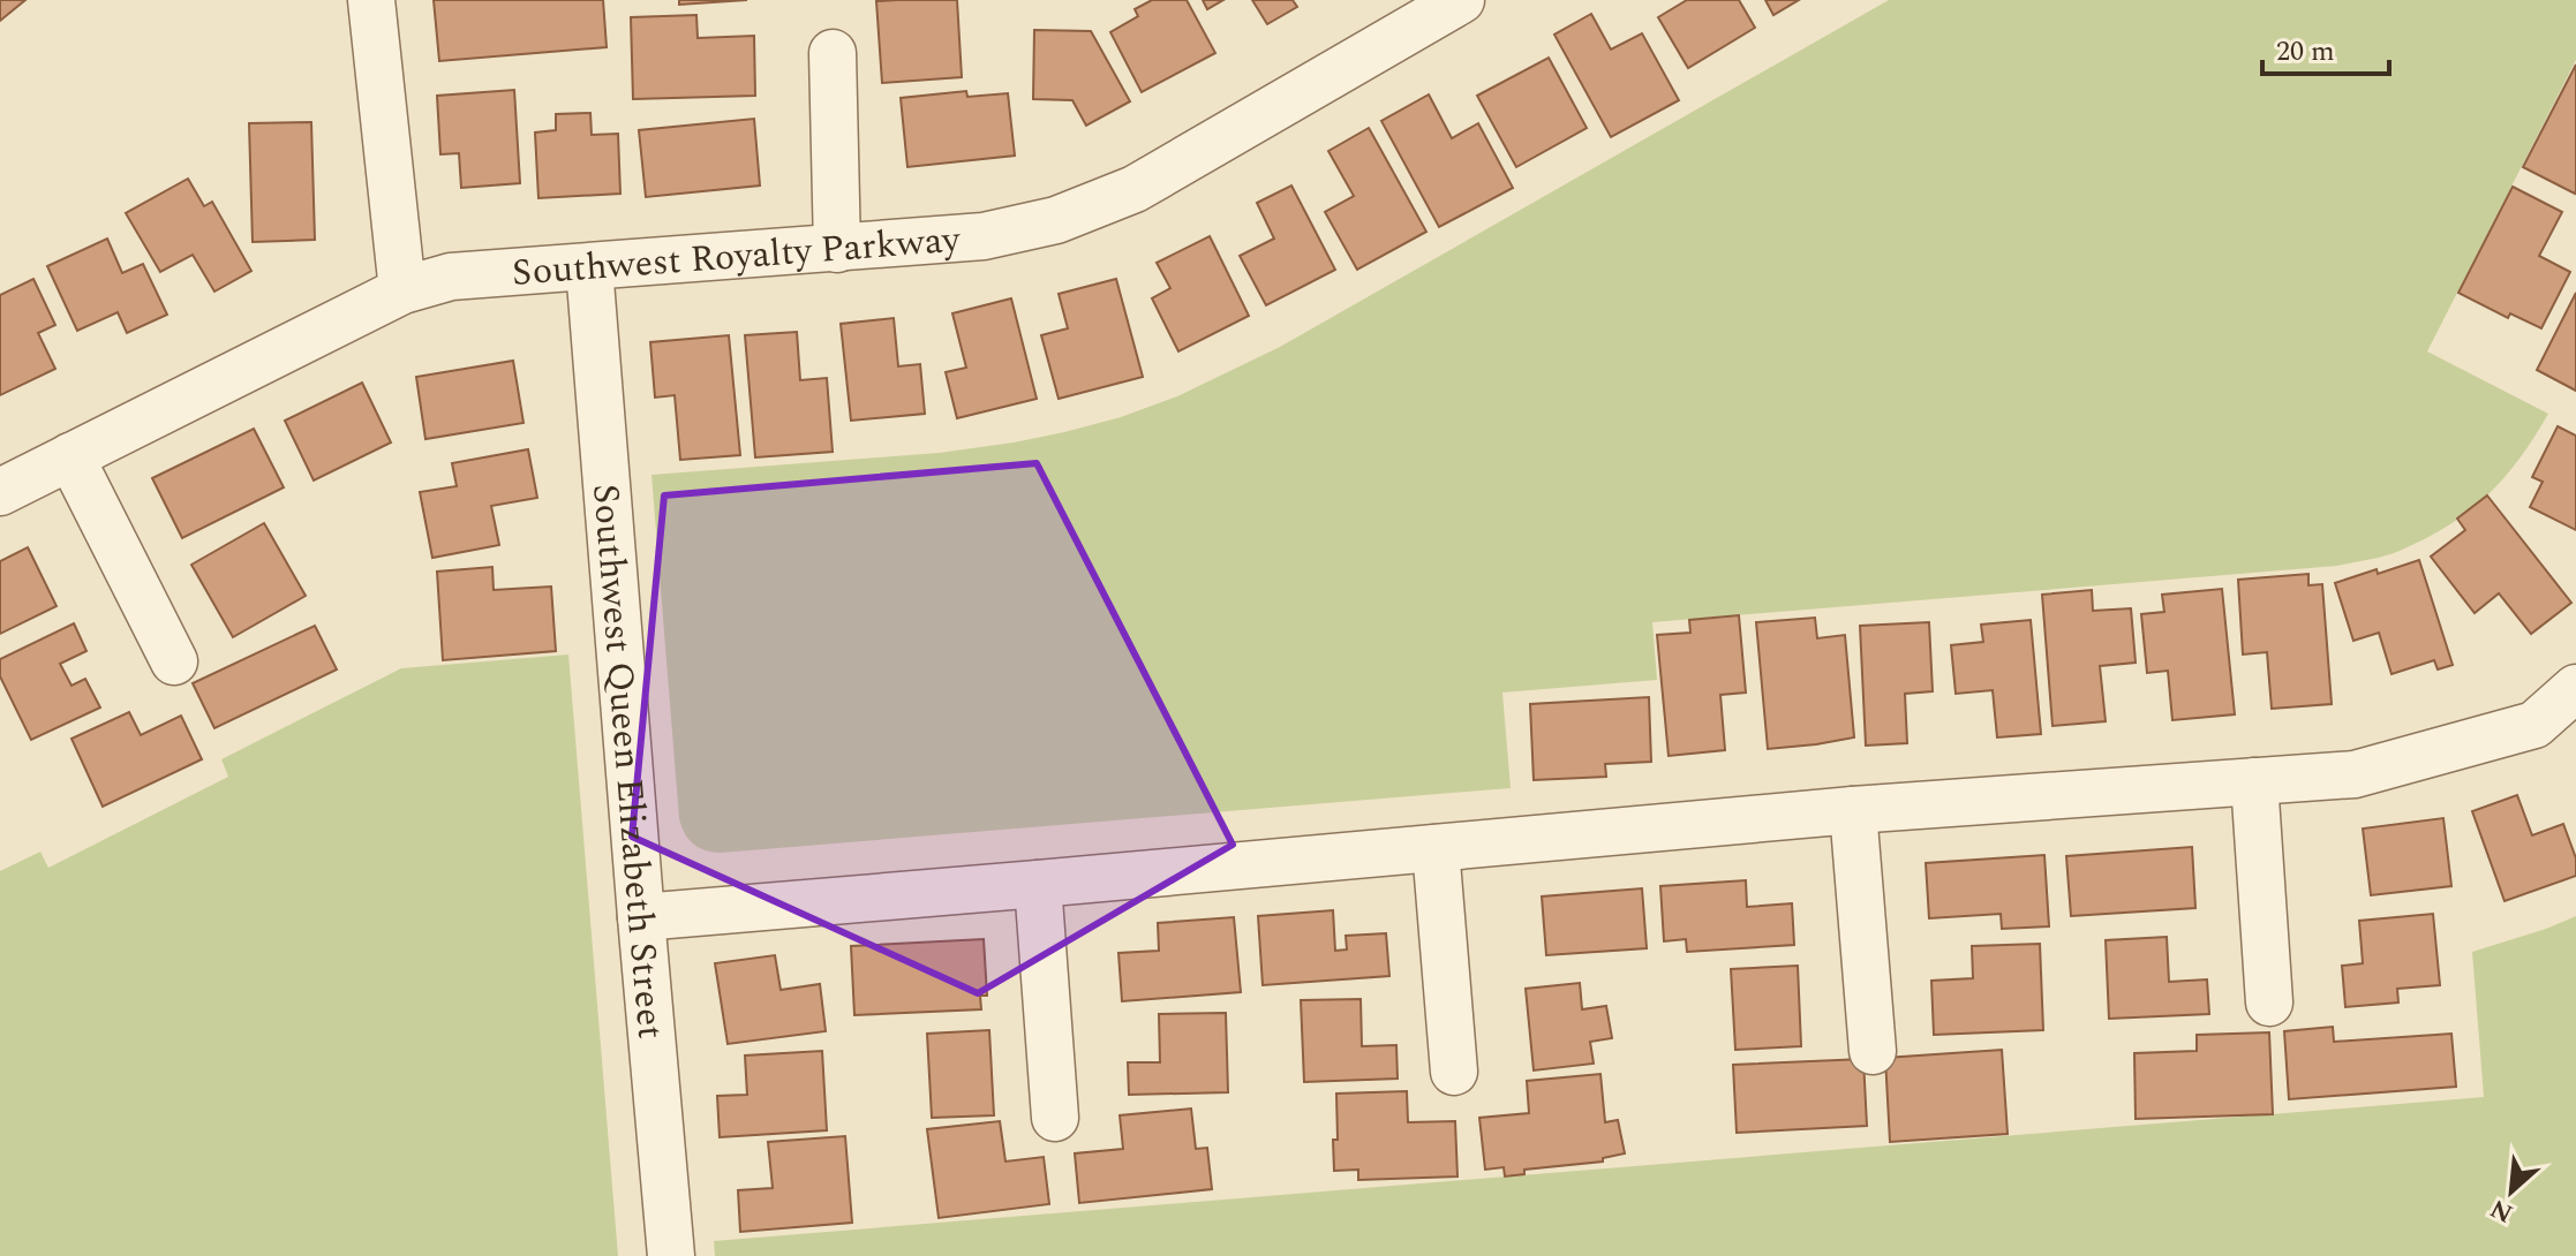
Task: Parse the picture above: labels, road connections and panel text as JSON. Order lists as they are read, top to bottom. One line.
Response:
{"streets":{"street":["Southwest Royalty Parkway","Southwest Queen Elizabeth Street"]},"crossings":[["Southwest Royalty Parkway","Southwest Queen Elizabeth Street"]],"scale_bar":"20 m","north":"bottom left"}
